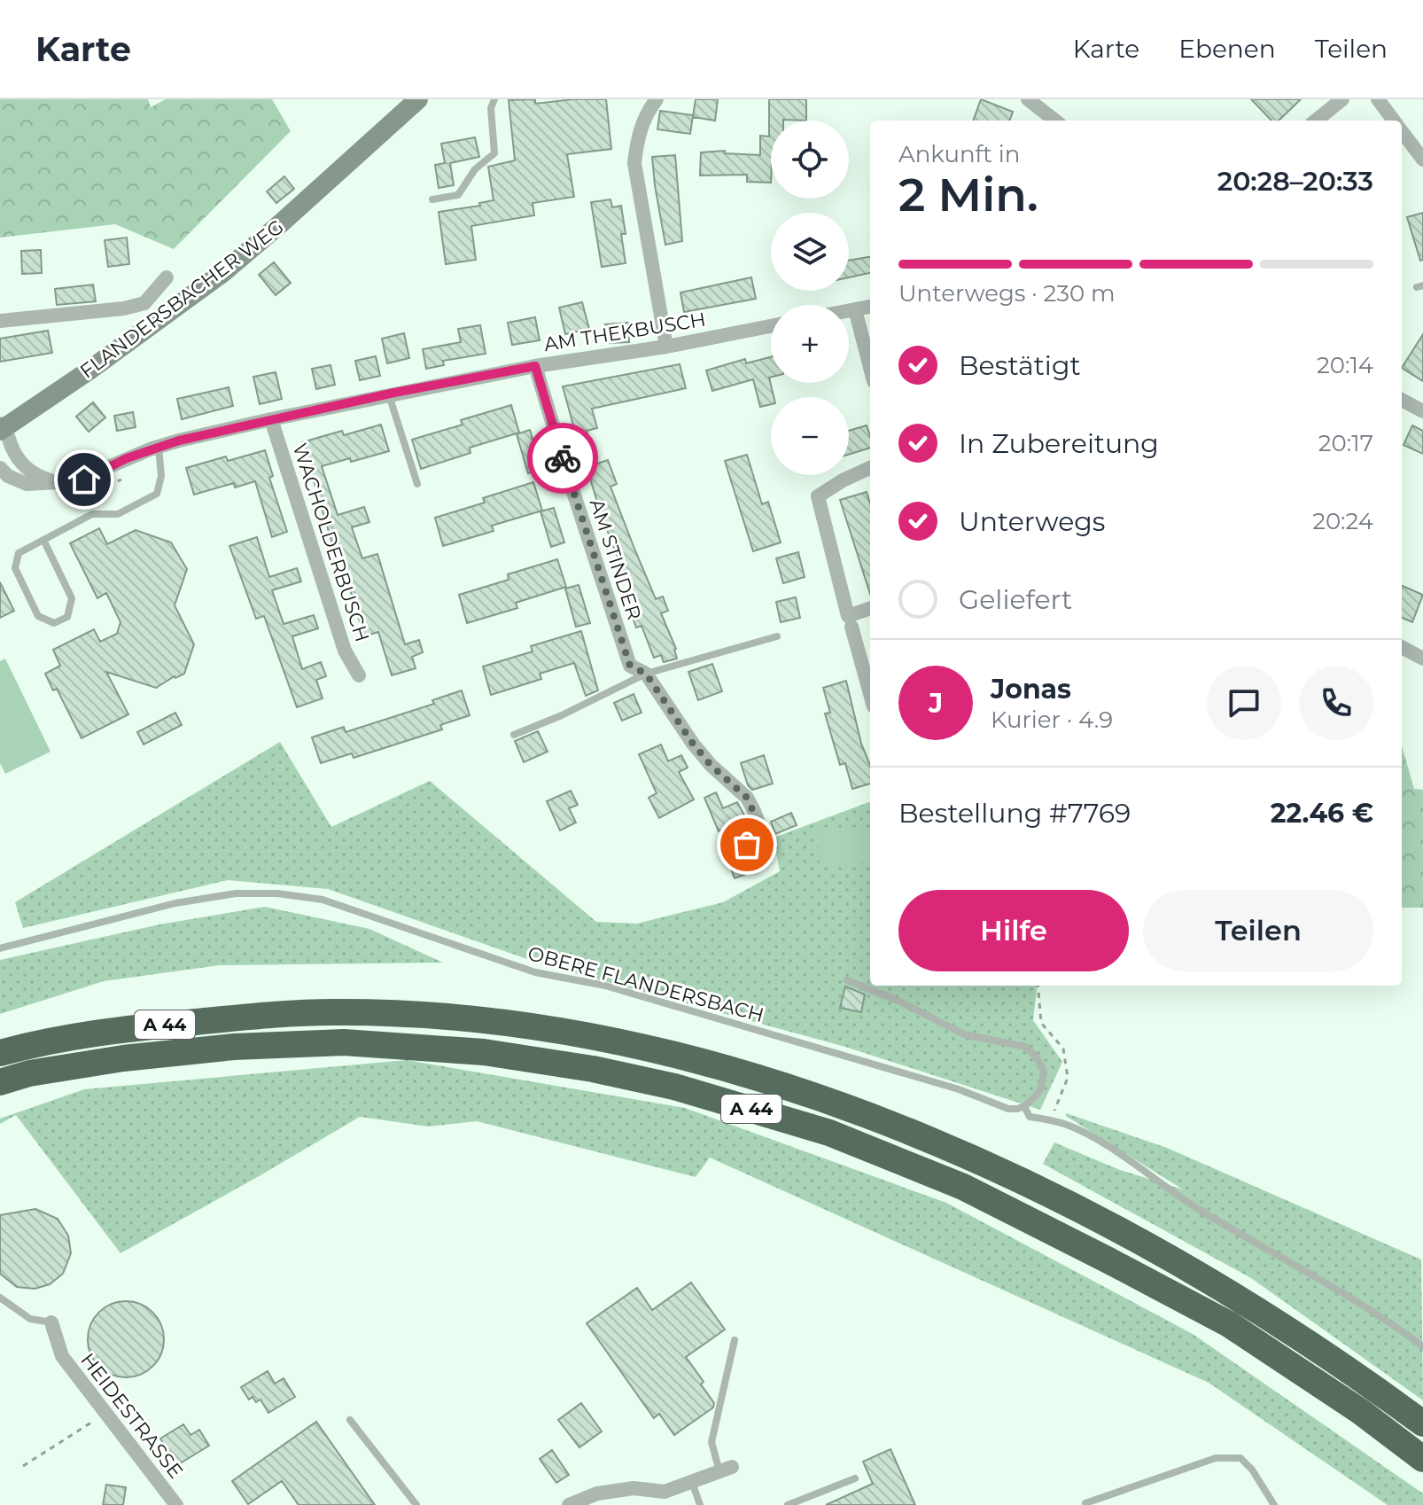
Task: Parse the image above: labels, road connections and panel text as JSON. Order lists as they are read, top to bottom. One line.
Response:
{"streets":{"highway":["A 44"],"main road":["FLANDERSBACHER WEG"],"street":["AM THEKBUSCH","WACHOLDERBUSCH","AM STINDER","HEIDESTRASSE"],"lane":["OBERE FLANDERSBACH"]},"crossings":[["AM THEKBUSCH","WACHOLDERBUSCH"],["AM THEKBUSCH","AM STINDER"]],"page":{"header":"Karte","nav":["Karte","Ebenen","Teilen"],"map_buttons":["+","−"],"heading":["2 Min.","Ankunft in","20:28–20:33"],"panel":["Jonas","Kurier · 4.9","Bestellung #7769","22.46 €"],"bar":"Unterwegs · 230 m","list":[["Bestätigt","20:14"],["In Zubereitung","20:17"],["Unterwegs","20:24"],"Geliefert"],"round":"J","buttons":["Hilfe","Teilen"]}}
